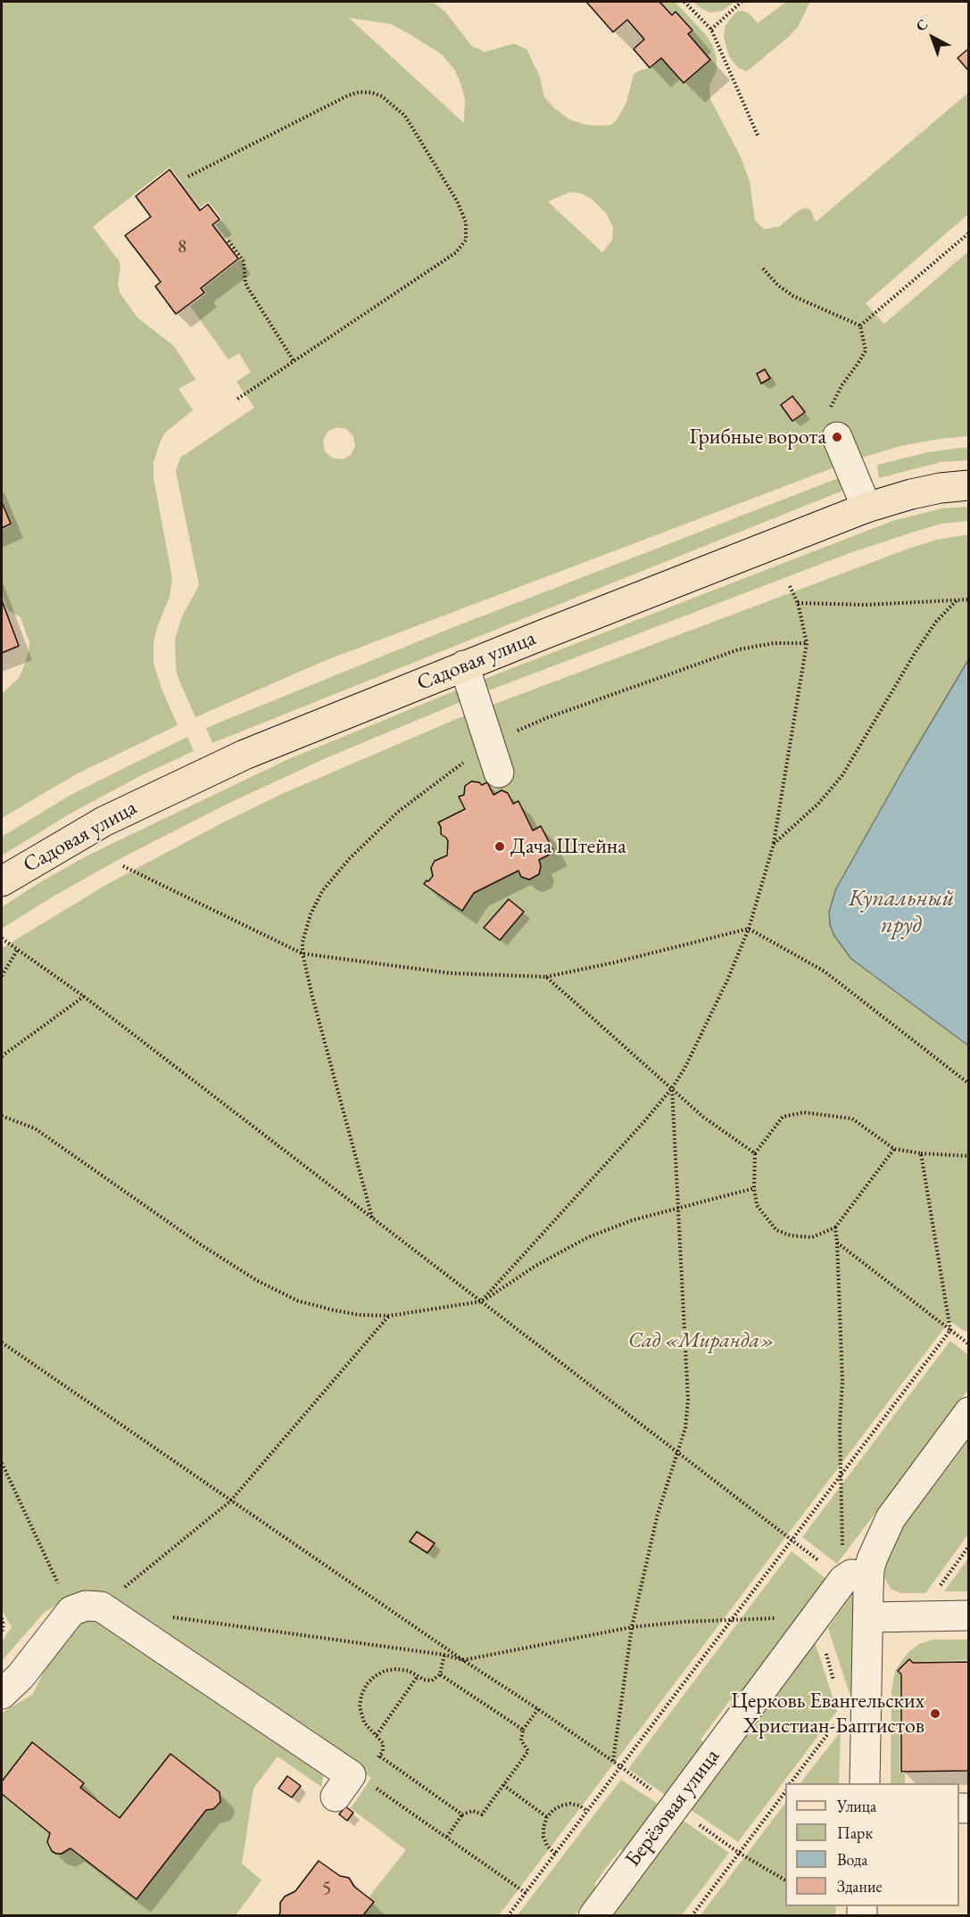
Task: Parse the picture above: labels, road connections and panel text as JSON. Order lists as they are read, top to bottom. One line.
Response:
{"streets":{"main road":["Садовая улица"],"street":["Берёзовая улица"]},"water":["Купальный пруд"],"parks":["Сад «Миранда»"],"places":["Грибные ворота","Дача Штейна","Церковь Евангельских Христиан-Баптистов"],"house_numbers":["8","5"],"legend":["Улица","Парк","Вода","Здание"],"north":"top left"}
